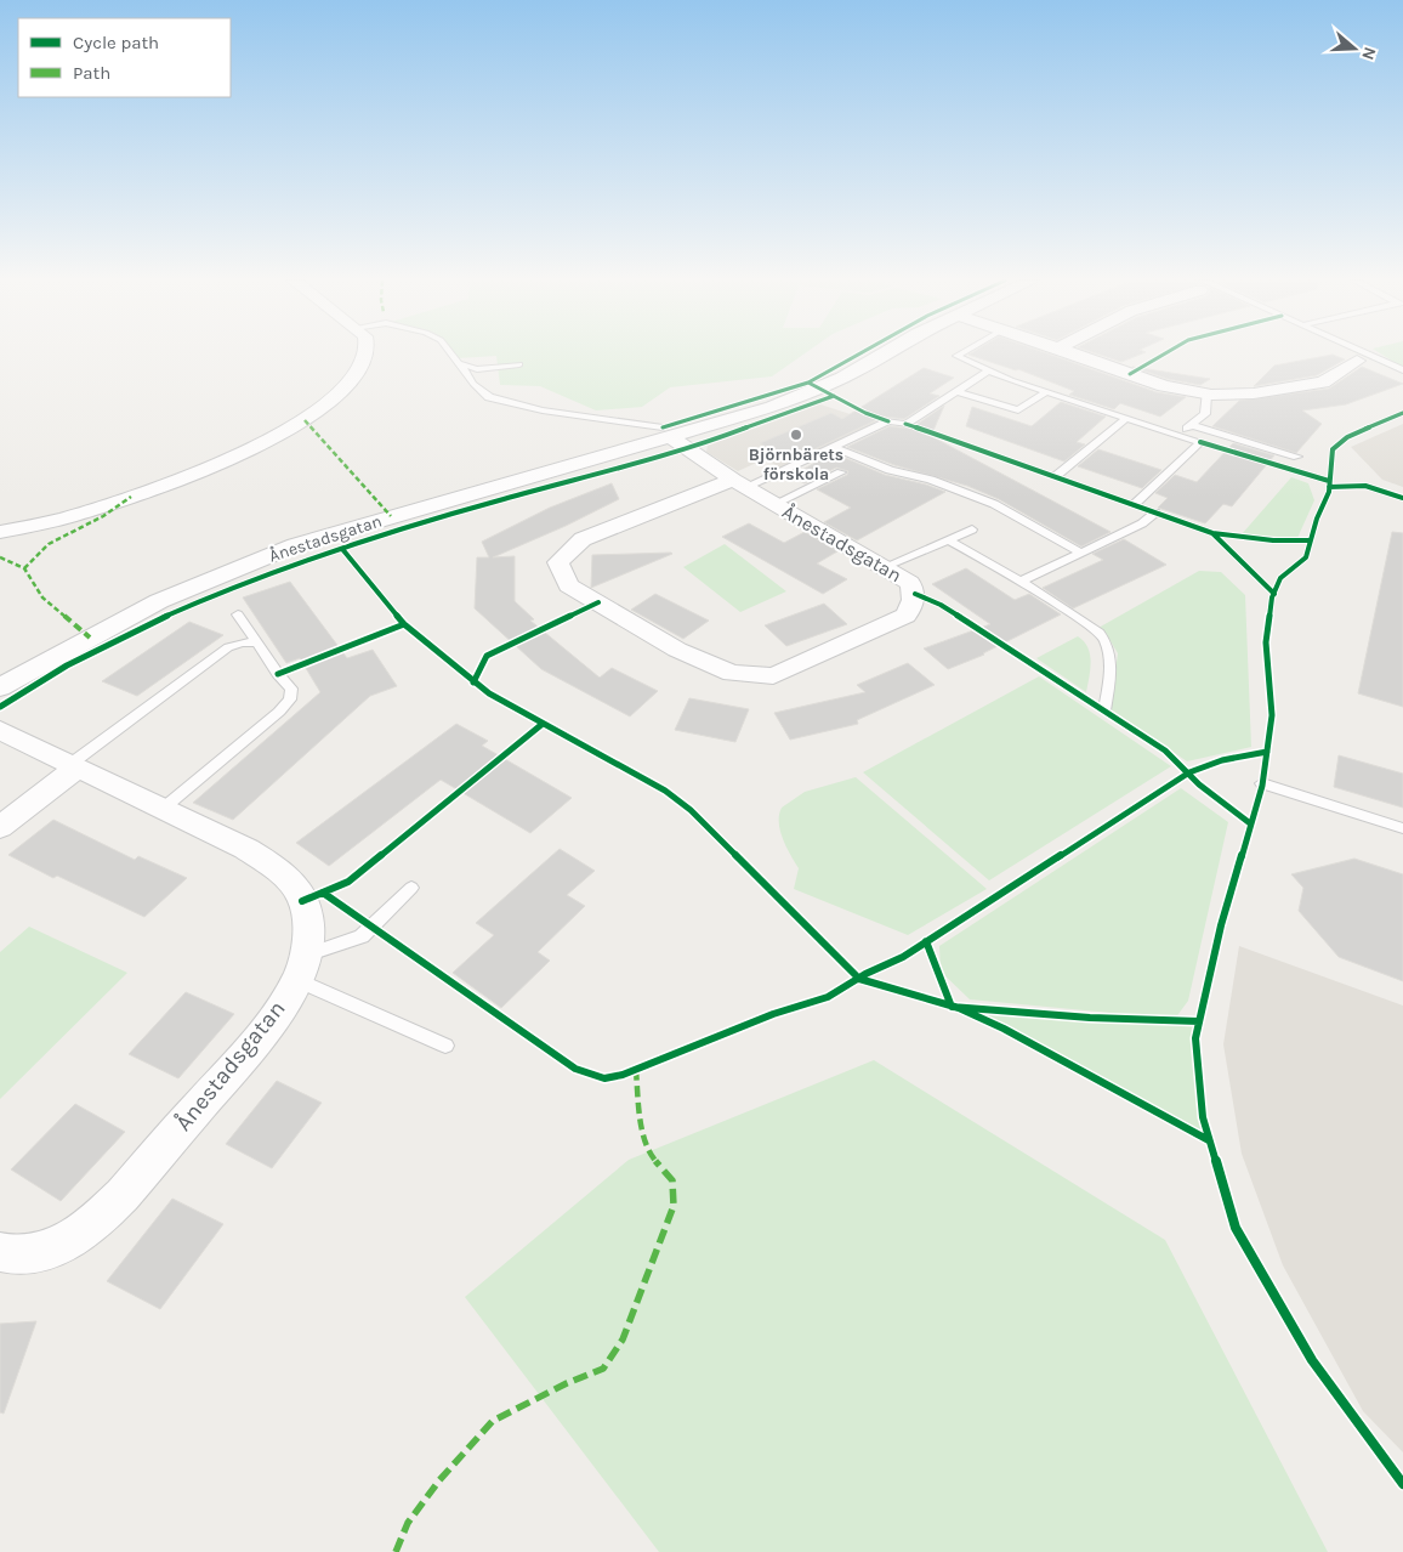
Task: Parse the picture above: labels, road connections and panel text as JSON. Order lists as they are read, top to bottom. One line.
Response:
{"streets":{"street":["Ånestadsgatan"]},"places":["Björnbärets förskola"],"legend":["Cycle path","Path"],"north":"right"}
